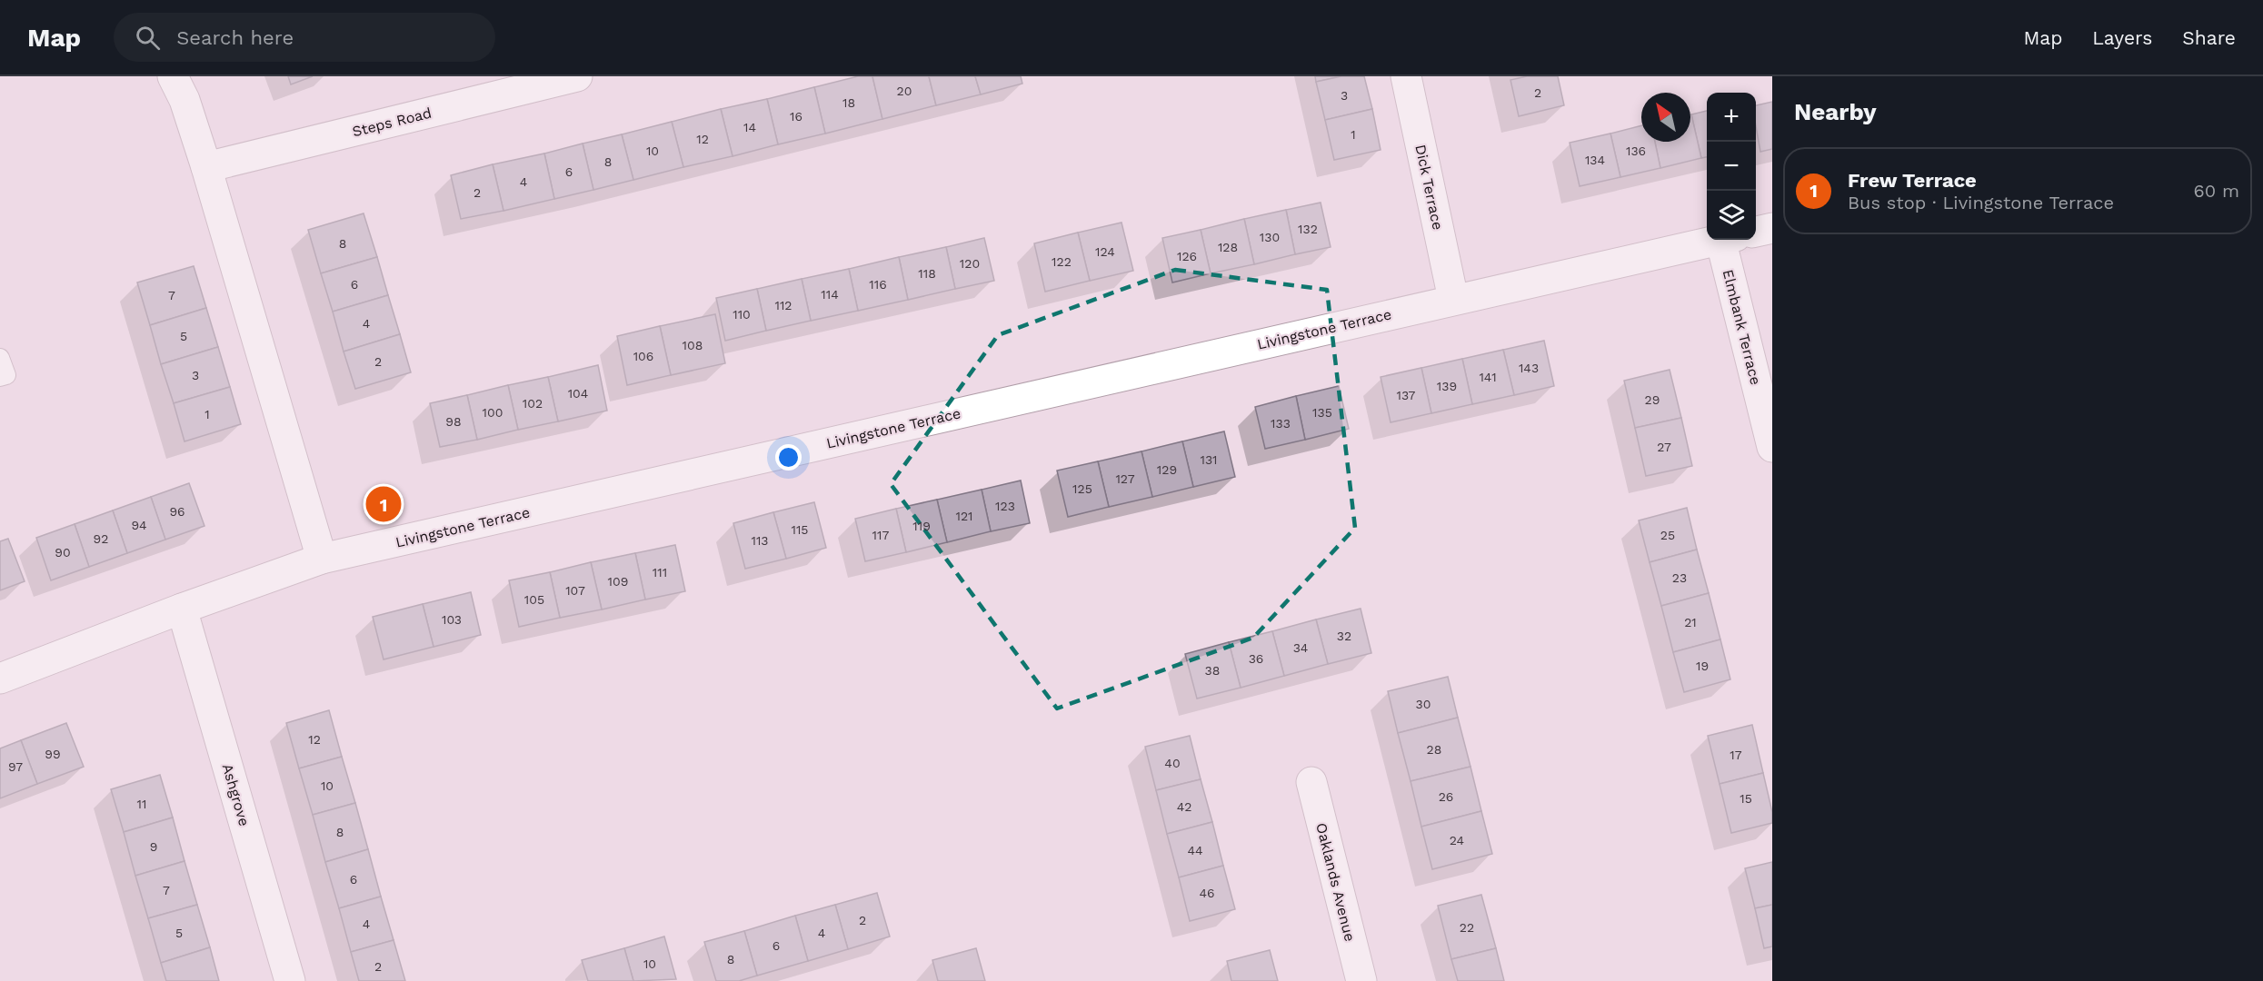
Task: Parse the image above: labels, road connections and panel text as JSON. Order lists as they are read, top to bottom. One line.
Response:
{"streets":{"street":["Steps Road","Dick Terrace","Elmbank Terrace","Livingstone Terrace","Ashgrove","Oaklands Avenue"]},"crossings":[["Dick Terrace","Livingstone Terrace"],["Livingstone Terrace","Ashgrove"]],"house_numbers":["20","2","3","18","16","14","1","12","10","136","134","8","6","4","2","132","130","8","128","124","126","122","120","118","6","116","114","7","112","110","4","5","108","106","2","143","3","141","139","104","137","29","102","100","135","1","98","133","27","131","129","127","125","123","96","121","94","119","115","117","25","92","113","90","111","23","109","107","105","103","21","32","34","36","19","38","30","12","28","99","17","40","97","10","26","15","11","42","8","24","9","44","6","7","46","2","4","22","5","4","6","8","10","2"],"north":"top left","page":{"header":"Map","search":"Search here","nav":["Map","Layers","Share"],"heading":"Nearby","map_buttons":["+","−"],"list":[{"mark":"1","name":"Frew Terrace","note":"Bus stop · Livingstone Terrace","value":"60 m"}],"pins":"1"}}
